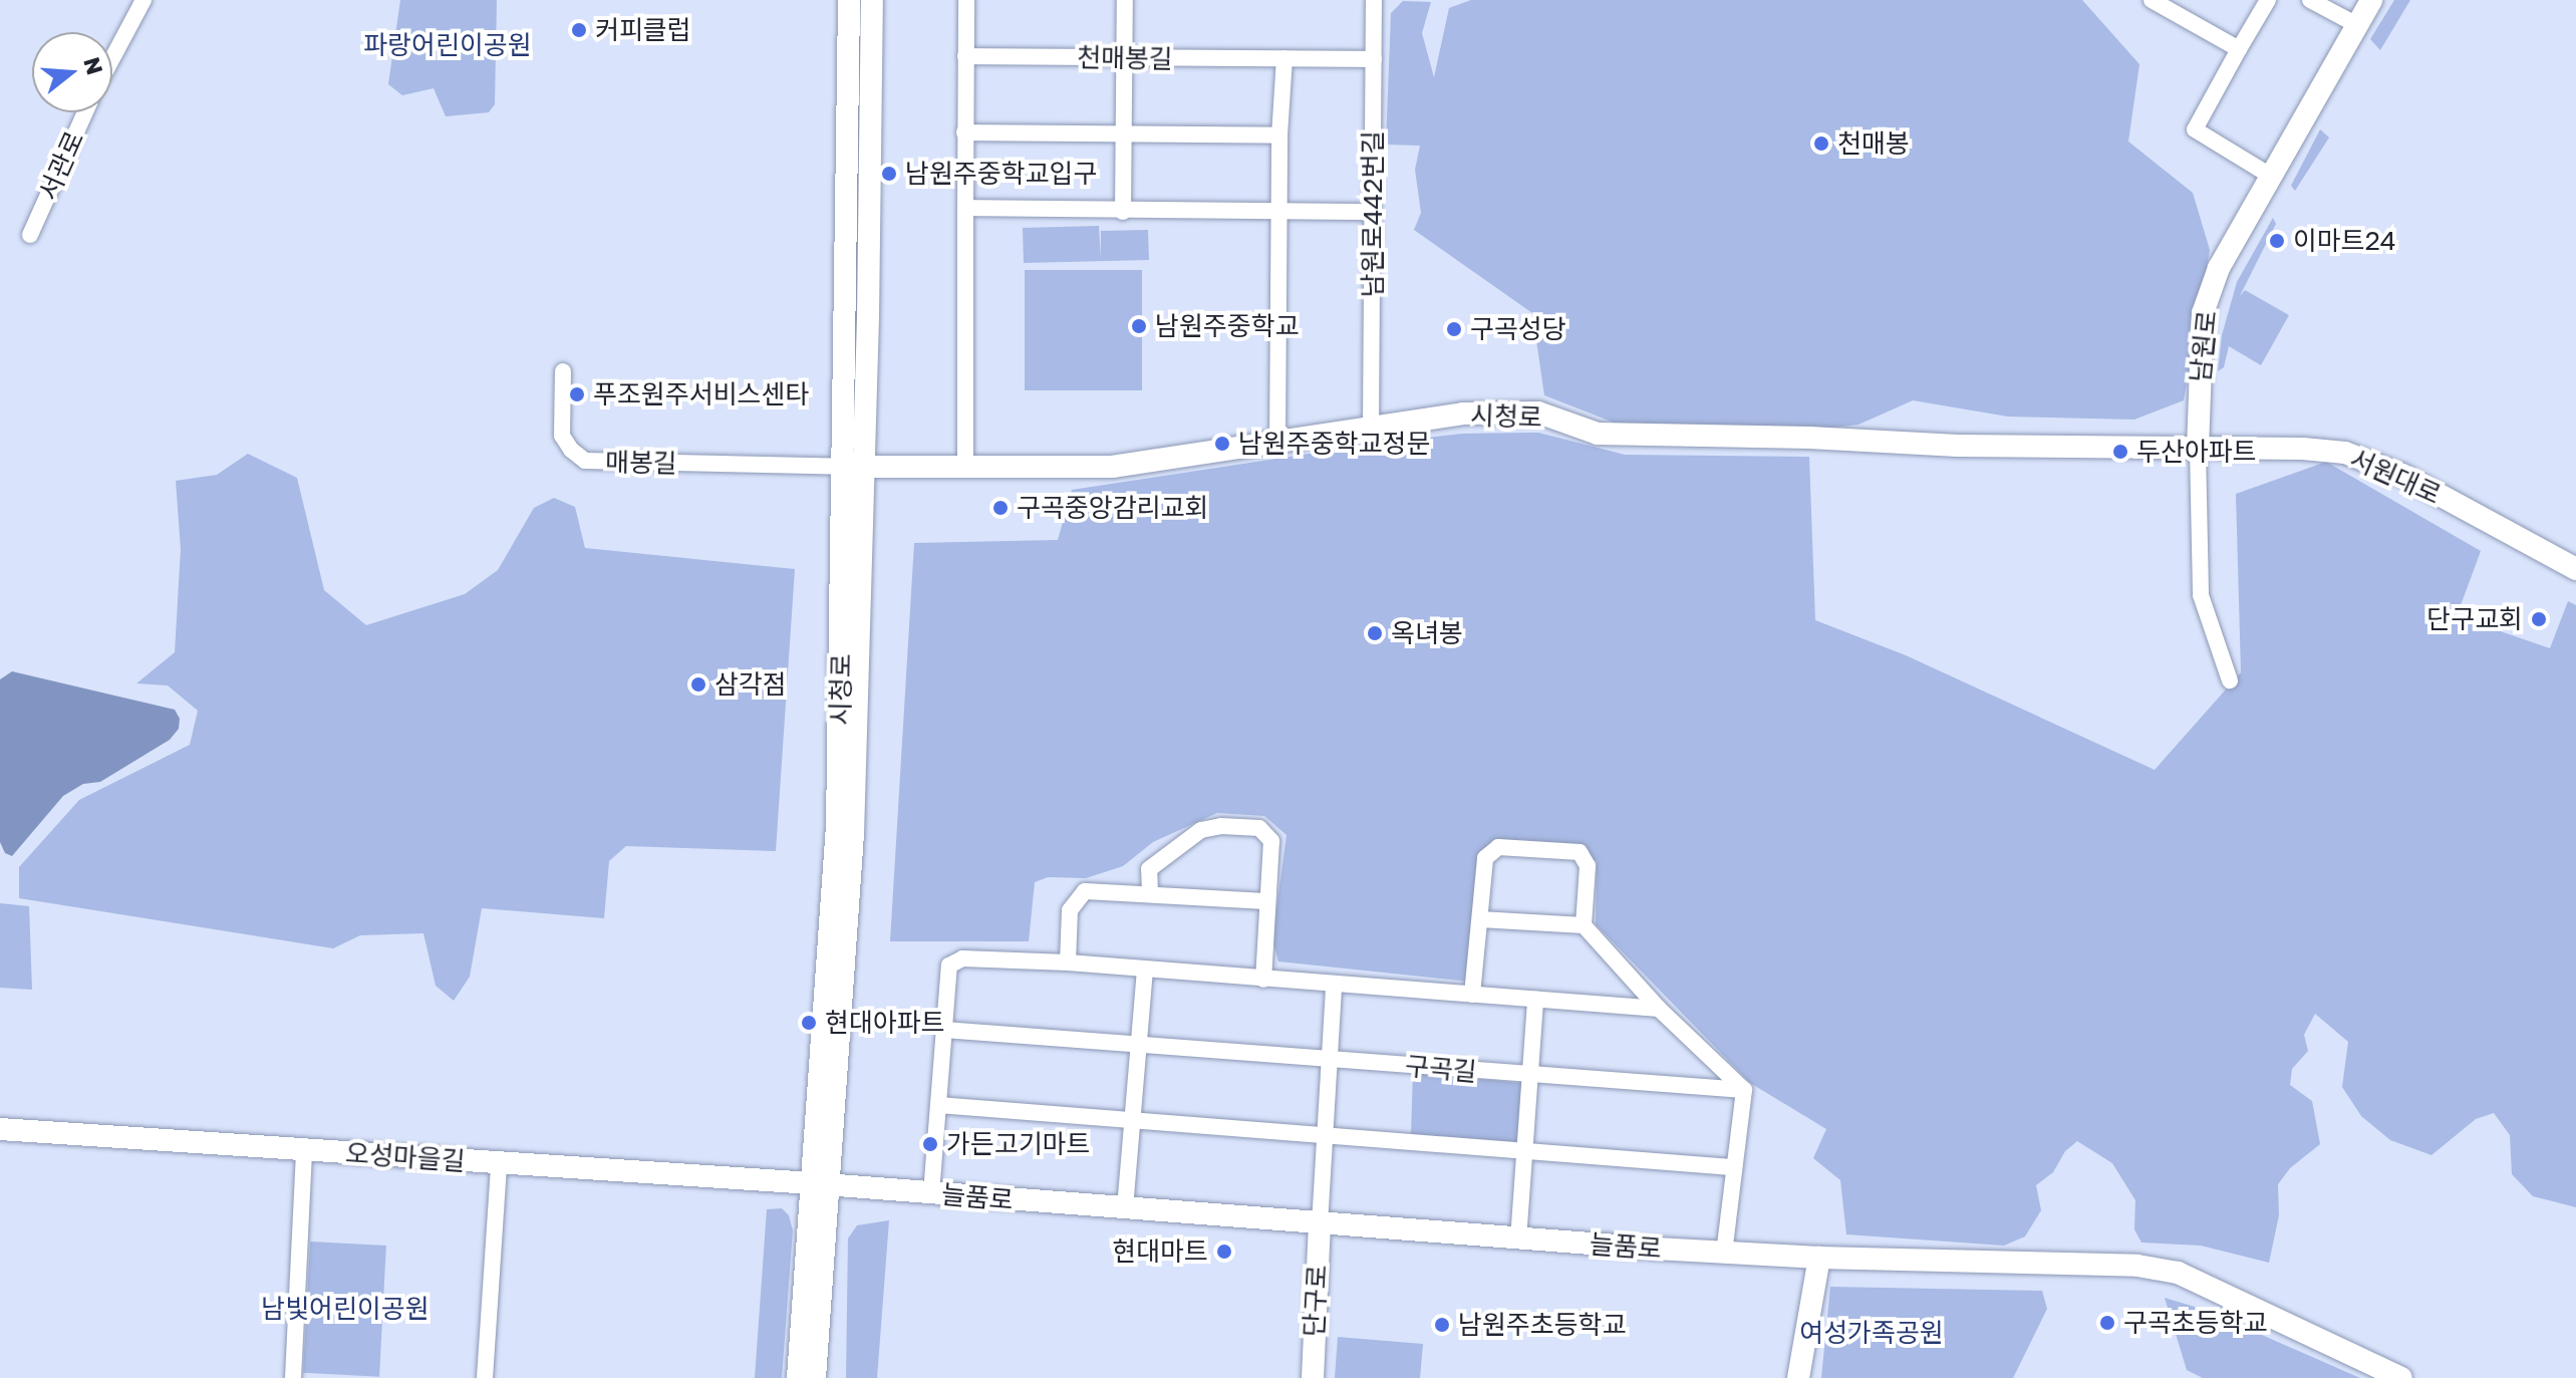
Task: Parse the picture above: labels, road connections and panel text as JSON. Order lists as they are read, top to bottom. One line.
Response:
{"streets":{"street":["천매봉길","서관로","남원로442번길","남원로","시청로","매봉길","서원대로","구곡길","오성마을길","늘품로","단구로"]},"crossings":[["천매봉길","남원로442번길"],["남원로442번길","시청로"],["남원로","시청로"],["남원로","서원대로"],["시청로","매봉길"],["시청로","서원대로"],["시청로","오성마을길"],["시청로","늘품로"],["오성마을길","늘품로"],["늘품로","단구로"]],"parks":["파랑어린이공원","남빛어린이공원","여성가족공원"],"places":["커피클럽","천매봉","남원주중학교입구","이마트24","남원주중학교","구곡성당","푸조원주서비스센타","남원주중학교정문","두산아파트","구곡중앙감리교회","단구교회","옥녀봉","삼각점","현대아파트","가든고기마트","현대마트","구곡초등학교","남원주초등학교"],"north":"right"}
